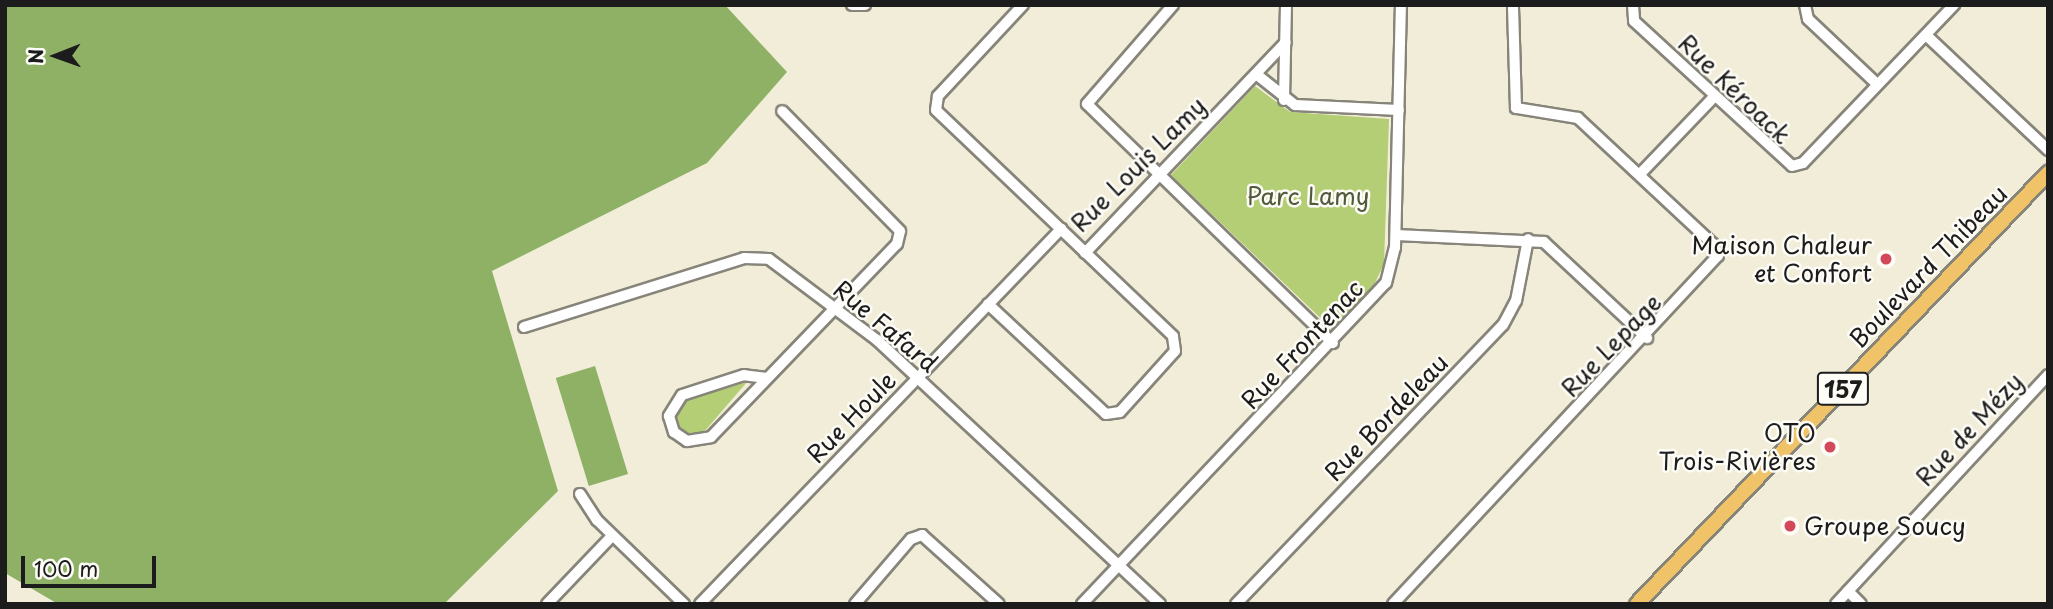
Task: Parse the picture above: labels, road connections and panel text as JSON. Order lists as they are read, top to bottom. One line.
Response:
{"streets":{"main road":["Boulevard Thibeau","157"],"street":["Rue Kéroack","Rue Louis Lamy","Rue Fafard","Rue Frontenac","Rue Lepage","Rue Houle","Rue Bordeleau","Rue de Mézy"]},"crossings":[["Rue Louis Lamy","Rue Houle"],["Rue Fafard","Rue Frontenac"],["Rue Fafard","Rue Houle"]],"parks":["Parc Lamy"],"places":["Maison Chaleur et Confort","OTO Trois-Rivières","Groupe Soucy"],"scale_bar":"100 m","north":"left"}
